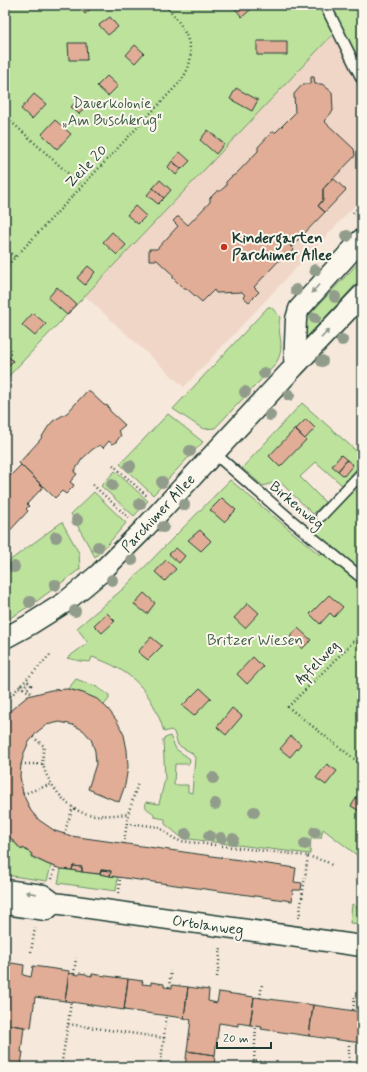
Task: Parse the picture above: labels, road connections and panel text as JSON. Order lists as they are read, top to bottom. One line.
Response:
{"streets":{"street":["Parchimer Allee","Ortolanweg"],"lane":["Birkenweg"],"path":["Zeile 20","Apfelweg"]},"crossings":[["Birkenweg","Parchimer Allee"]],"parks":["Dauerkolonie „Am Buschkrug“","Britzer Wiesen"],"places":["Kindergarten Parchimer Allee"],"scale_bar":"20 m"}
